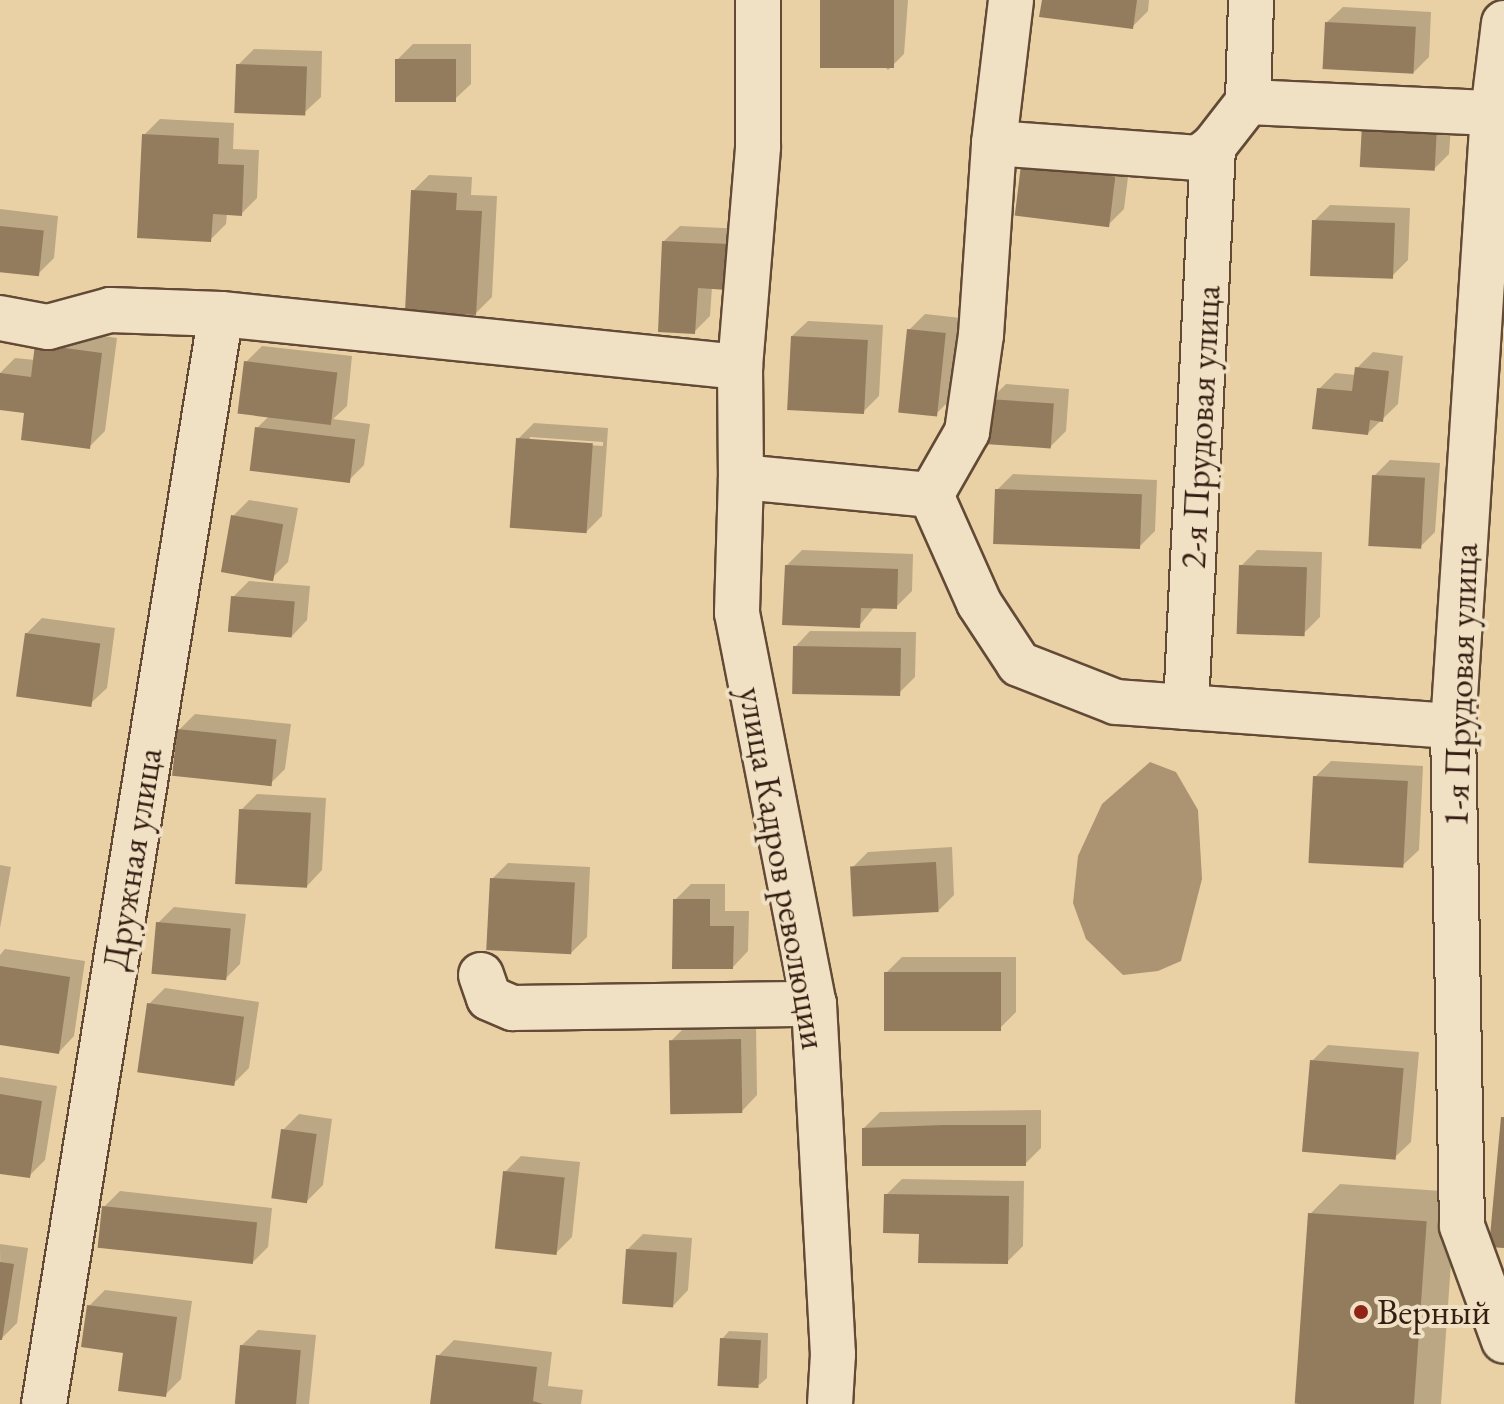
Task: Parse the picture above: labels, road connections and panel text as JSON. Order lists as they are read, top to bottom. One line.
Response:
{"streets":{"street":["2-я Прудовая улица","1-я Прудовая улица","Дружная улица","улица Кадров революции"]},"places":["Верный"]}
